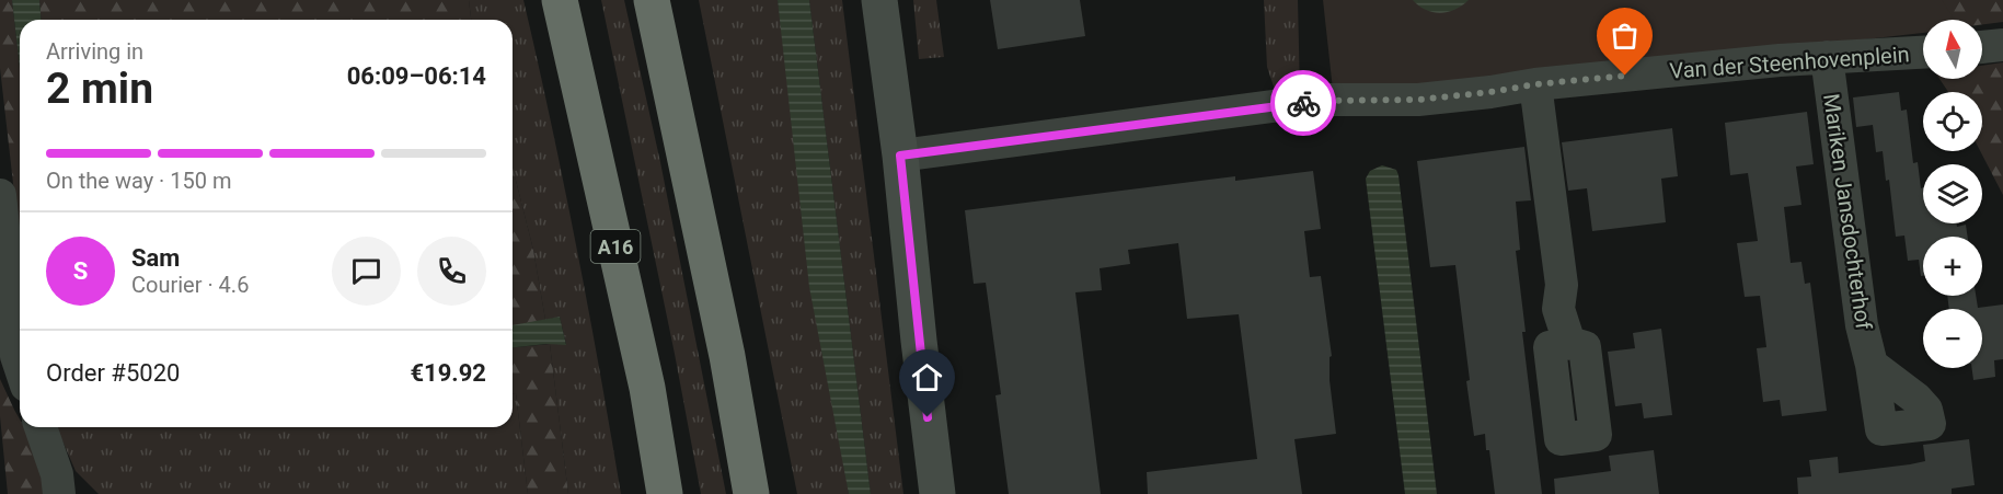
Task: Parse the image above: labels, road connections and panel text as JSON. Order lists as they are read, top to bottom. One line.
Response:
{"streets":{"highway":["A16"],"street":["Van der Steenhovenplein","Mariken Jansdochterhof"]},"crossings":[["Van der Steenhovenplein","Mariken Jansdochterhof"]],"north":"top","page":{"map_buttons":["+","−"],"heading":["2 min","Arriving in","06:09–06:14"],"panel":["Sam","Courier · 4.6","Order #5020","€19.92"],"bar":"On the way · 150 m","round":"S"}}
